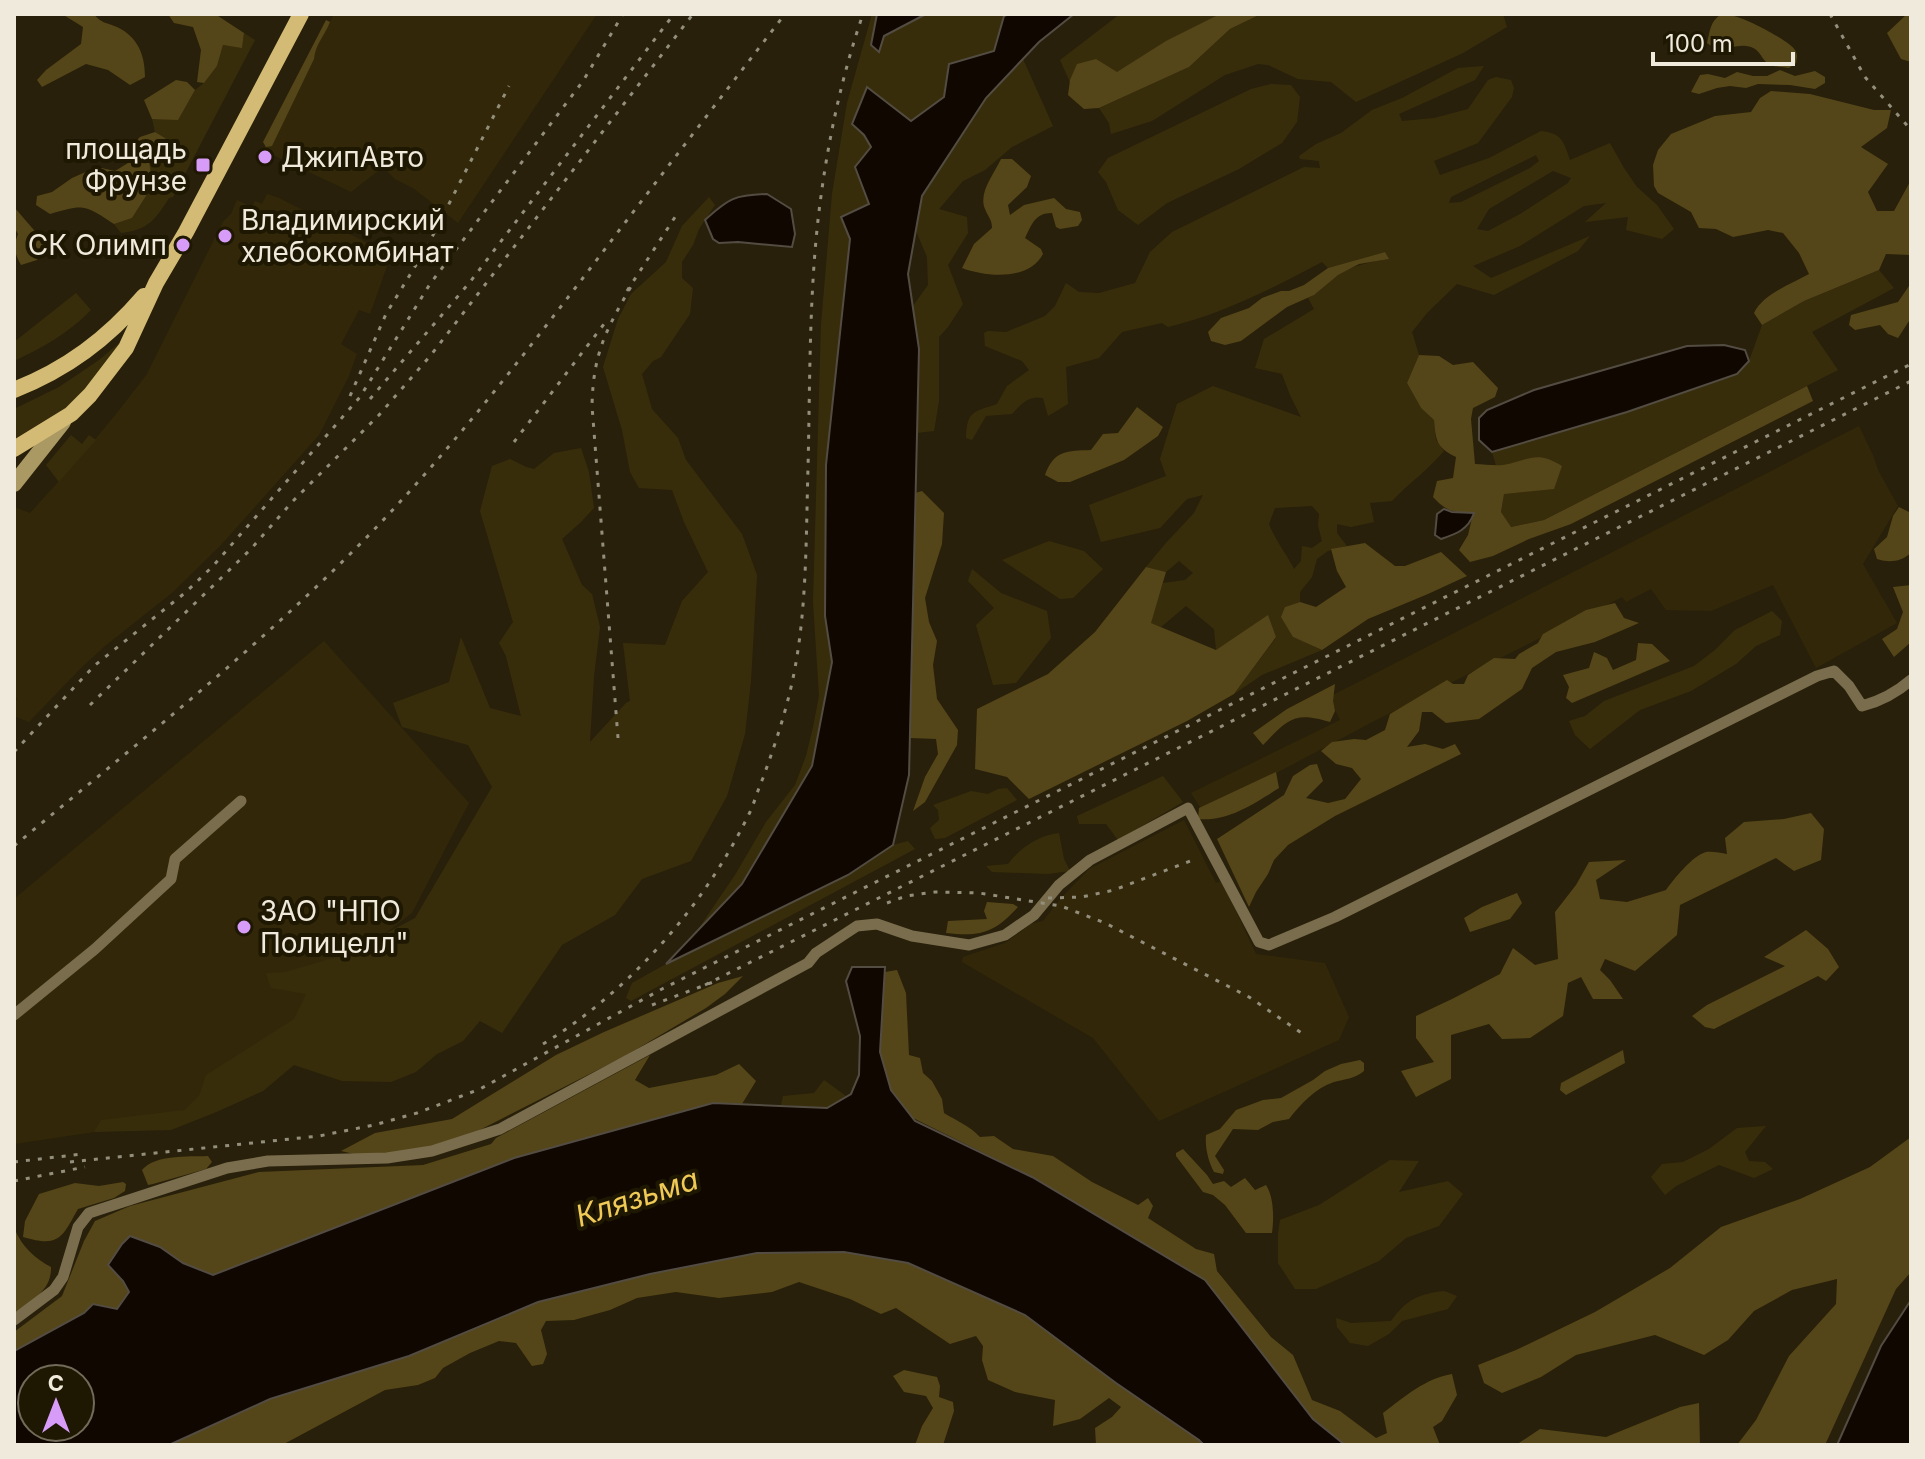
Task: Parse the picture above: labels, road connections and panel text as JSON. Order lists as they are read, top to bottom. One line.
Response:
{"water":["Клязьма"],"places":{"other":["ДжипАвто","Владимирский хлебокомбинат","СК Олимп","ЗАО \"НПО Полицелл\""],"transit":["площадь Фрунзе"]},"scale_bar":"100 m","north":"top"}
